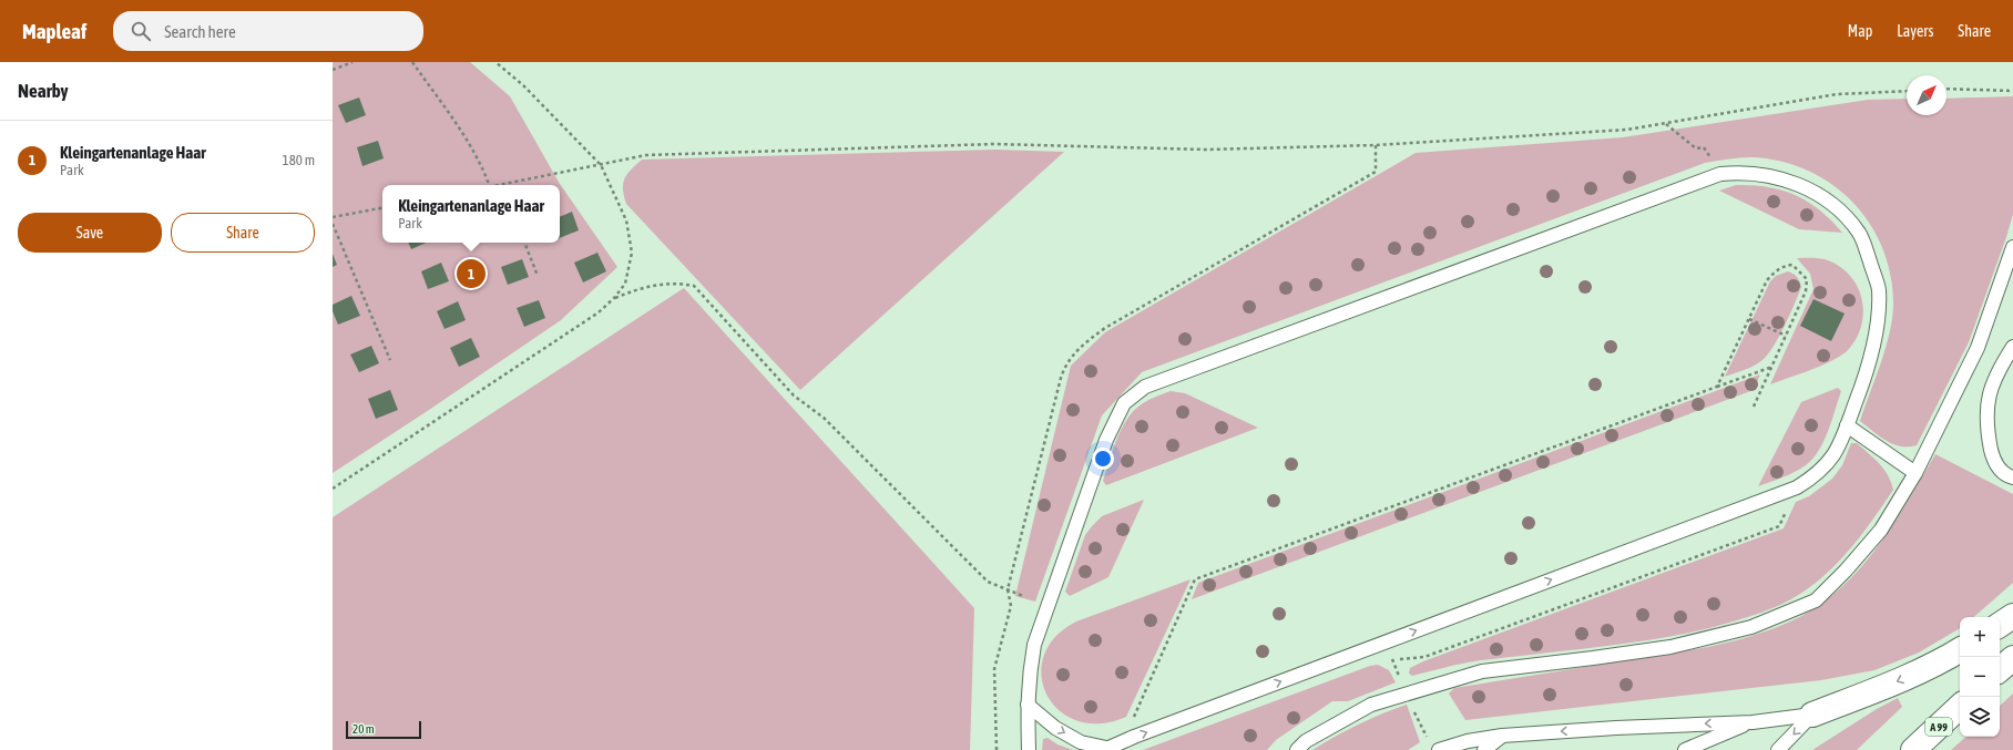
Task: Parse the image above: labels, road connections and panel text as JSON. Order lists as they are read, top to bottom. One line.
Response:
{"streets":{"highway":["A 99"]},"scale_bar":"20 m","north":"top right","page":{"header":"Mapleaf","search":"Search here","nav":["Map","Layers","Share"],"heading":"Nearby","list":[{"mark":"1","name":"Kleingartenanlage Haar","note":"Park","value":"180 m"}],"popup":["Kleingartenanlage Haar","Park"],"buttons":["Save","Share"],"pins":"1","map_buttons":["+","−"],"scale":"20 m"}}
